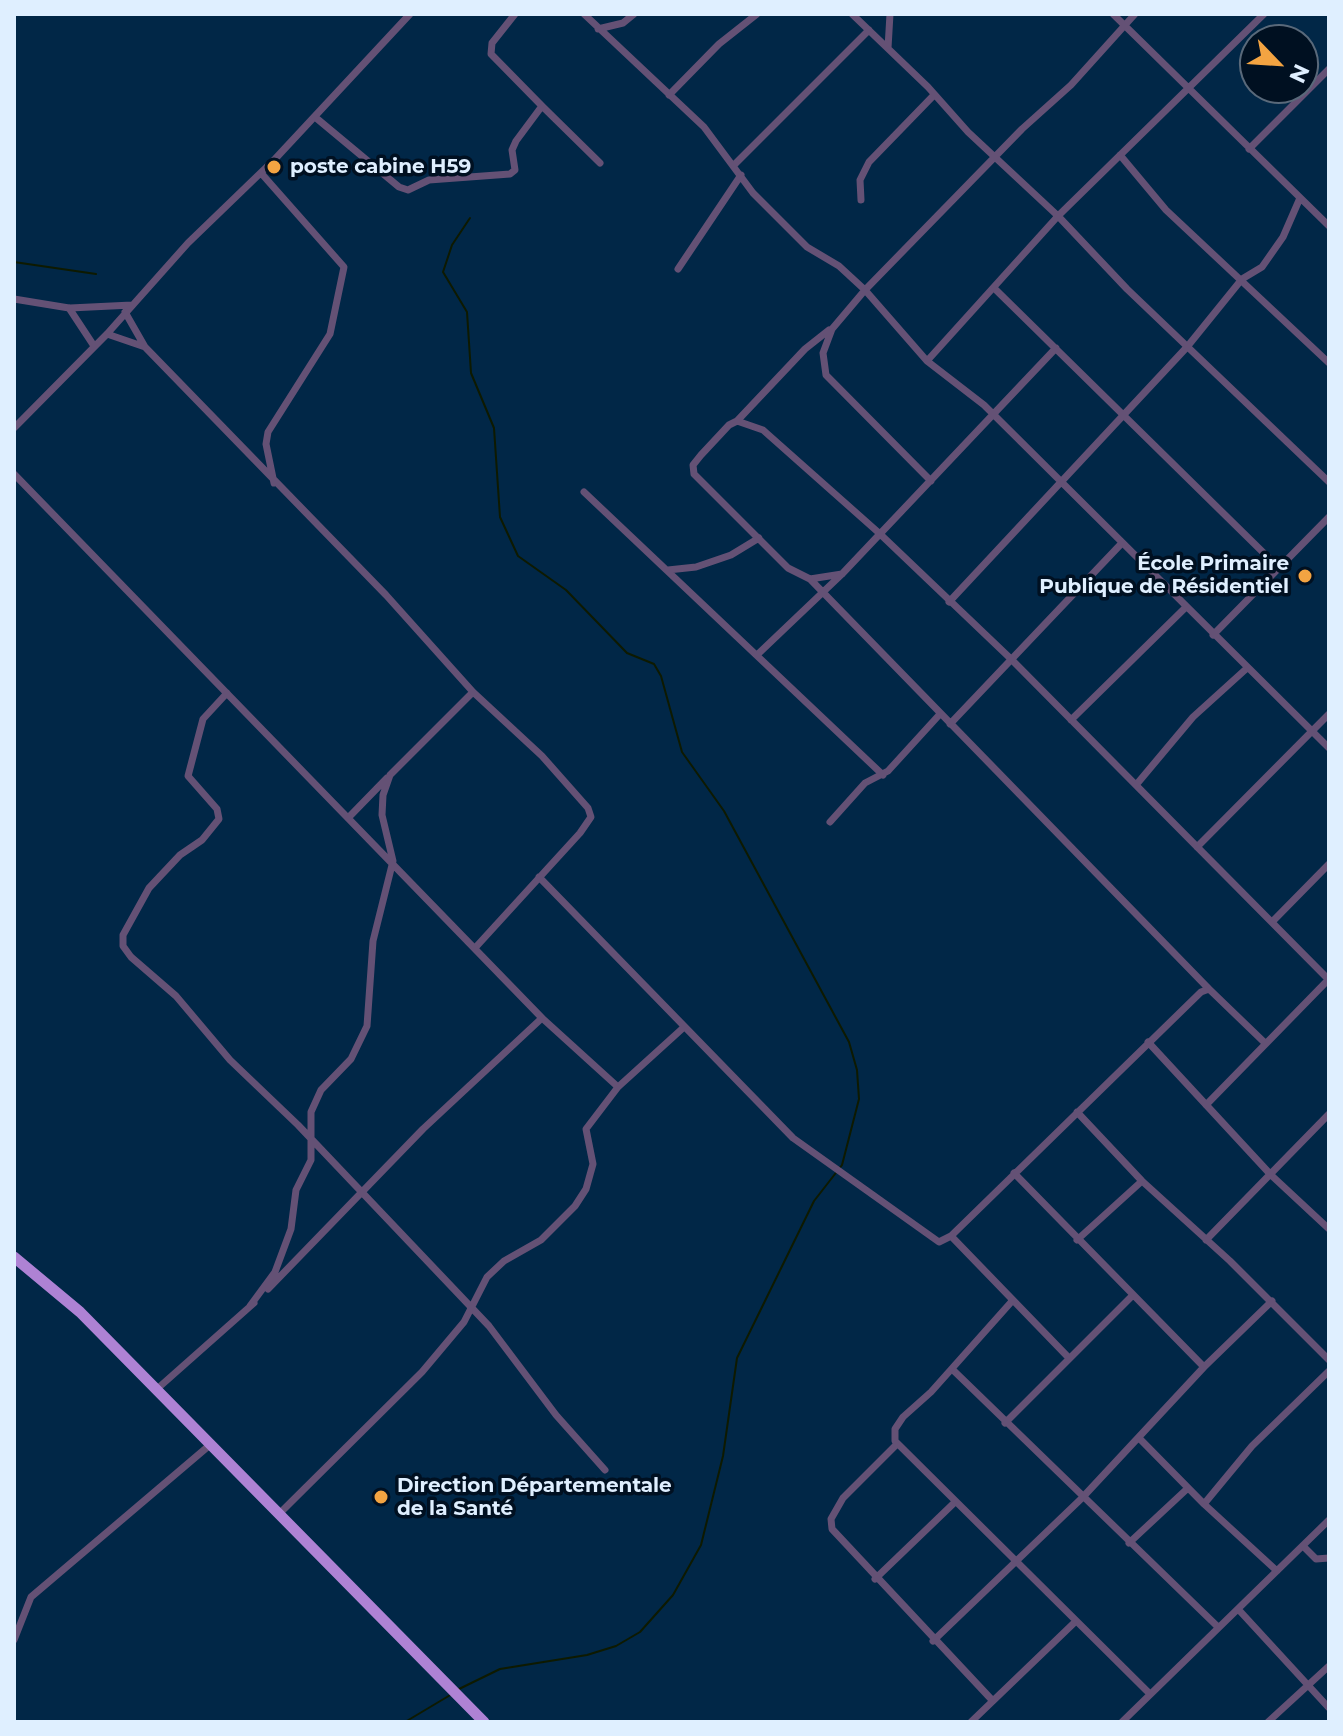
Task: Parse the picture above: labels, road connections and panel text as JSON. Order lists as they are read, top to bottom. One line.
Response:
{"places":["poste cabine H59","École Primaire Publique de Résidentiel","Direction Départementale de la Santé"],"north":"bottom right"}
